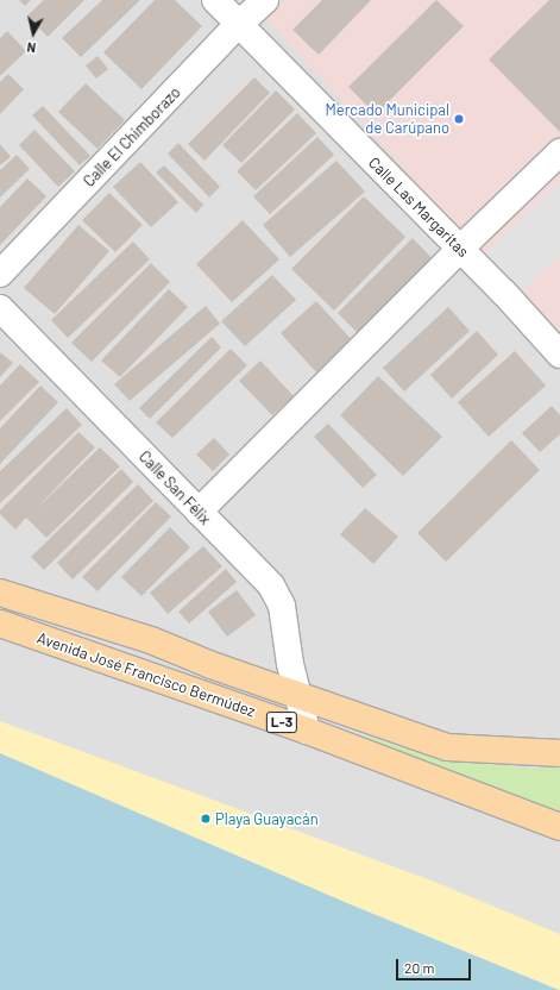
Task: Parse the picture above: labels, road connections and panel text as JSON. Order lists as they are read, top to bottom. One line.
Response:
{"streets":{"main road":["Avenida José Francisco Bermúdez","L-3"],"street":["Calle El Chimborazo","Calle Las Margaritas","Calle San Félix"]},"crossings":[["Calle El Chimborazo","Calle Las Margaritas"],["Calle San Félix","Avenida José Francisco Bermúdez"]],"places":["Mercado Municipal de Carúpano","Playa Guayacán"],"scale_bar":"20 m","north":"bottom"}
